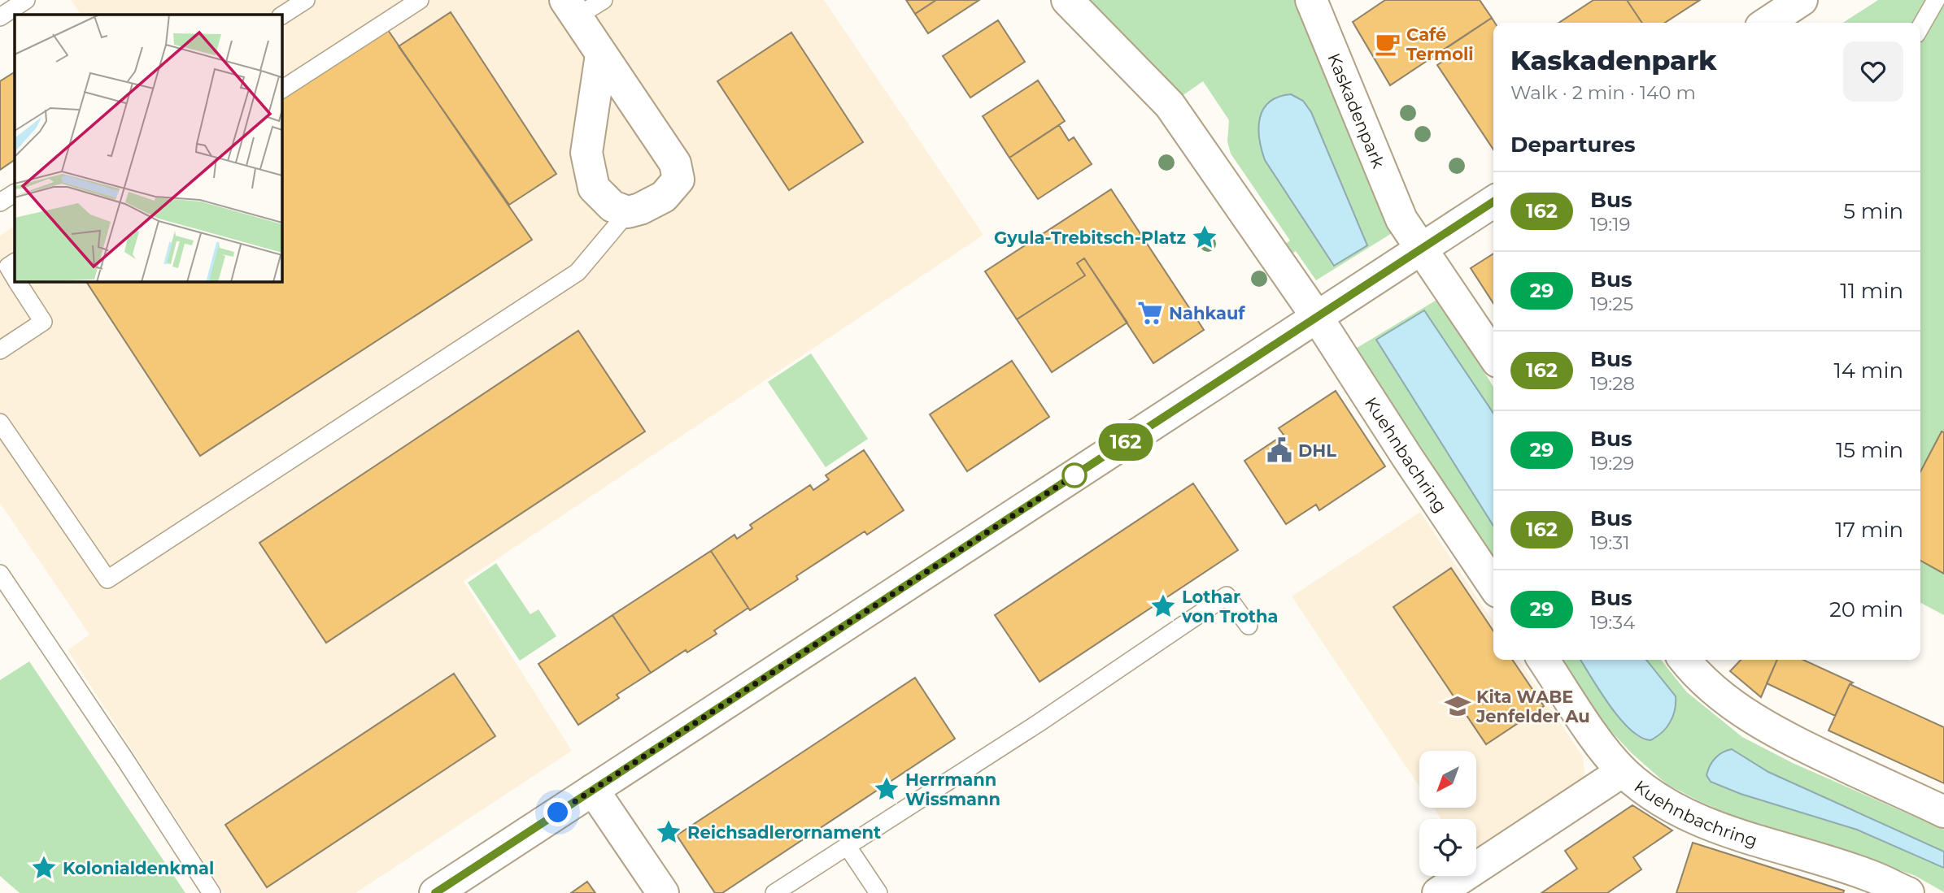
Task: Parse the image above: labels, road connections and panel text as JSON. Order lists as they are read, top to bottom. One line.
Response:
{"streets":{"street":["Kaskadenpark","Kuehnbachring"]},"places":{"cafe":["Café Termoli"],"place":["Gyula-Trebitsch-Platz","Lothar von Trotha","Herrmann Wissmann","Reichsadlerornament","Kolonialdenkmal"],"supermarket":["Nahkauf"],"public building":["DHL"],"school or university":["Kita WABE Jenfelder Au"]},"lines":["bus line 162"],"north":"bottom left","page":{"on_map":"162","heading":[["Kaskadenpark","Walk · 2 min · 140 m"],"Departures"],"list":[{"mark":"162","name":"Bus","note":"19:19","value":"5 min"},{"mark":"29","name":"Bus","note":"19:25","value":"11 min"},{"mark":"162","name":"Bus","note":"19:28","value":"14 min"},{"mark":"29","name":"Bus","note":"19:29","value":"15 min"},{"mark":"162","name":"Bus","note":"19:31","value":"17 min"},{"mark":"29","name":"Bus","note":"19:34","value":"20 min"}]}}
